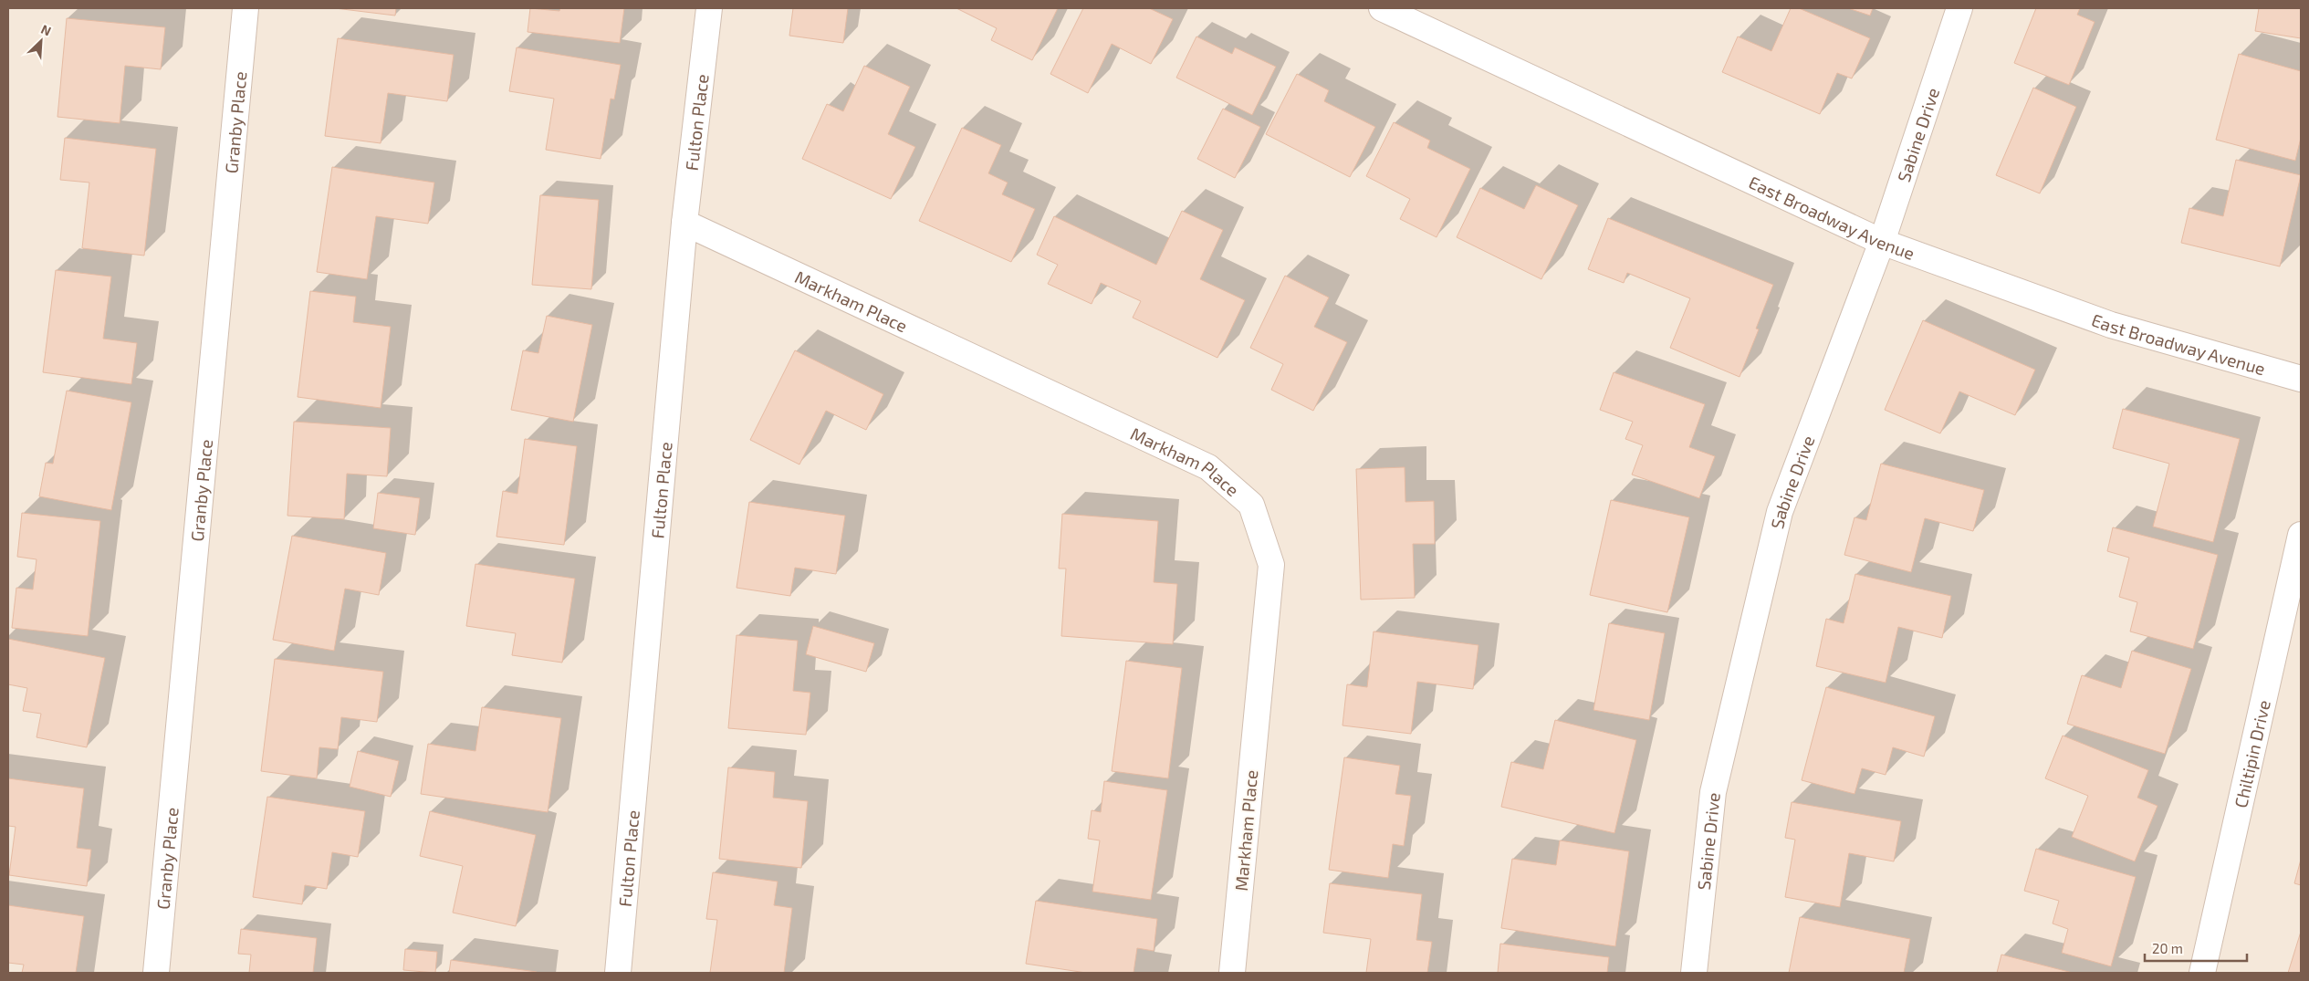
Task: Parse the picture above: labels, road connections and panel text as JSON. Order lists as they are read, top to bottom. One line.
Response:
{"streets":{"street":["Granby Place","Fulton Place","Sabine Drive","East Broadway Avenue","Markham Place","Chiltipin Drive"]},"crossings":[["Fulton Place","Markham Place"],["Sabine Drive","East Broadway Avenue"]],"scale_bar":"20 m","north":"top right"}
